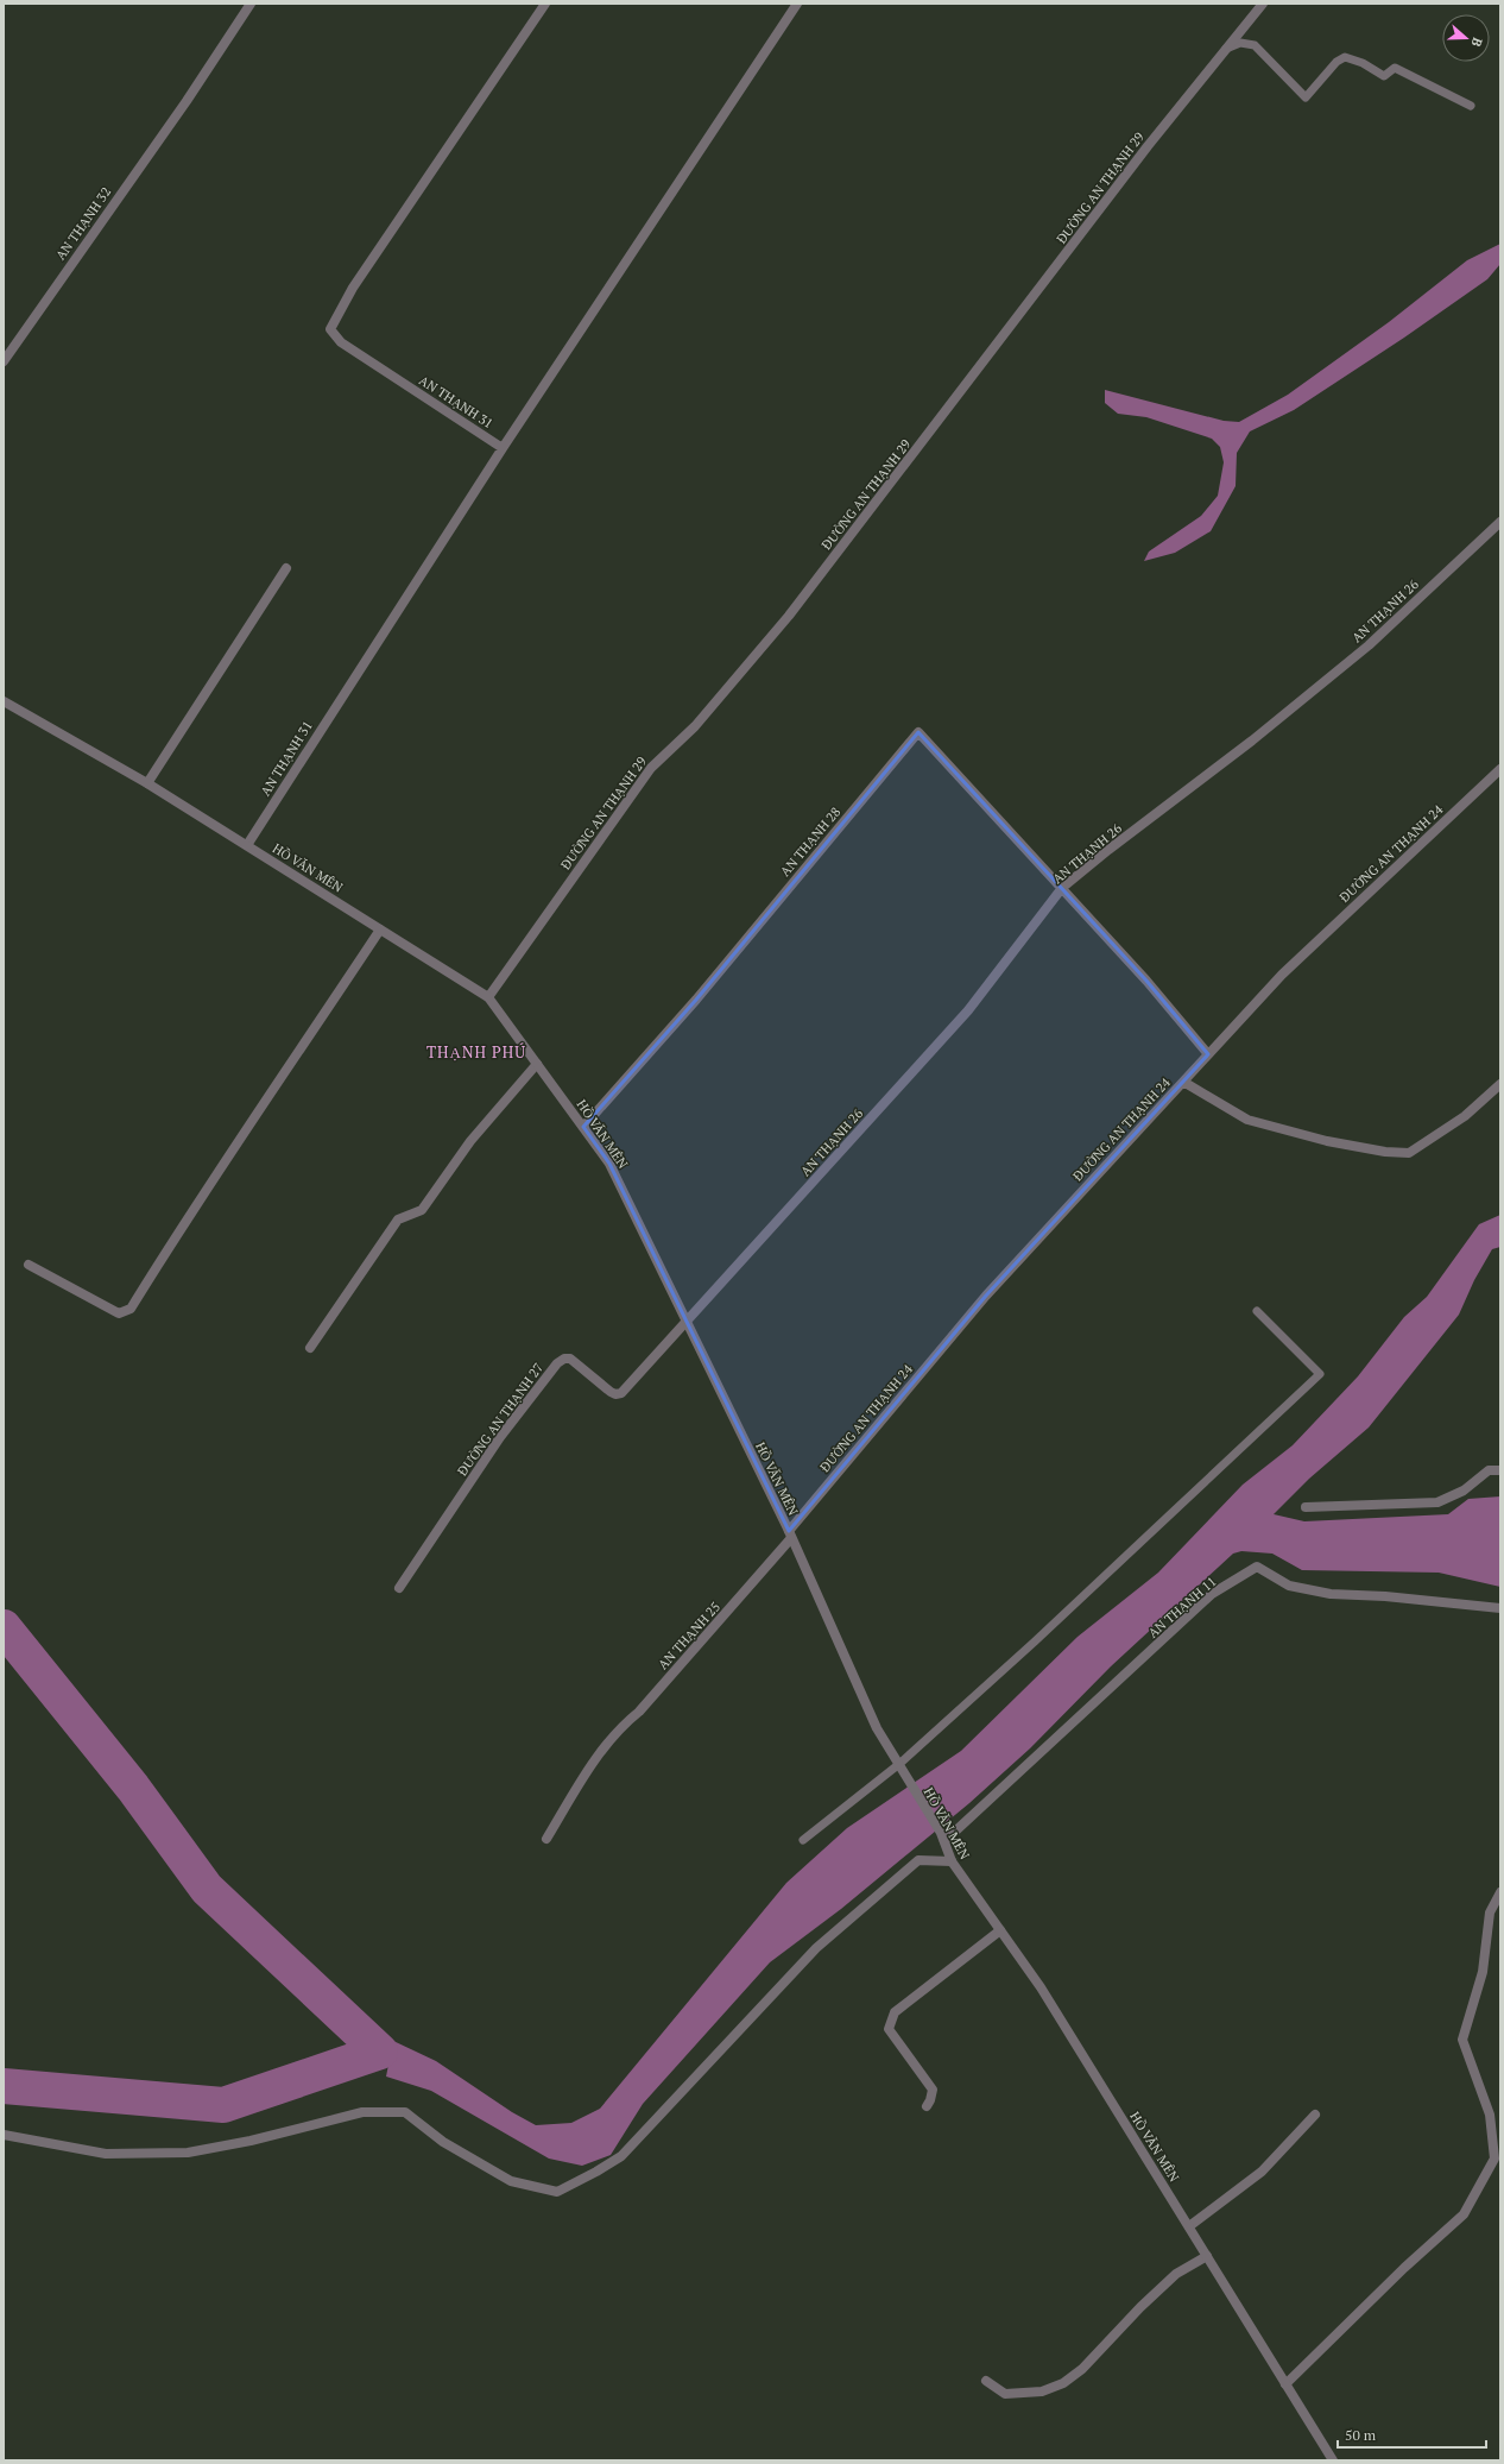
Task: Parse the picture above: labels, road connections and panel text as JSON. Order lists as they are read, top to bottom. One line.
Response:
{"streets":{"street":["ĐƯỜNG AN THẠNH 29","AN THẠNH 32","AN THẠNH 31","AN THẠNH 26","AN THẠNH 28","ĐƯỜNG AN THẠNH 24","HỒ VĂN MÊN","ĐƯỜNG AN THẠNH 27","AN THẠNH 11","AN THẠNH 25"]},"crossings":[["ĐƯỜNG AN THẠNH 29","HỒ VĂN MÊN"],["AN THẠNH 31","HỒ VĂN MÊN"],["AN THẠNH 26","AN THẠNH 28"],["AN THẠNH 26","HỒ VĂN MÊN"],["AN THẠNH 26","ĐƯỜNG AN THẠNH 27"],["AN THẠNH 28","HỒ VĂN MÊN"],["ĐƯỜNG AN THẠNH 24","HỒ VĂN MÊN"],["ĐƯỜNG AN THẠNH 24","AN THẠNH 25"],["HỒ VĂN MÊN","ĐƯỜNG AN THẠNH 27"],["HỒ VĂN MÊN","AN THẠNH 11"],["HỒ VĂN MÊN","AN THẠNH 25"]],"districts":["THẠNH PHÚ"],"scale_bar":"50 m","north":"right"}
